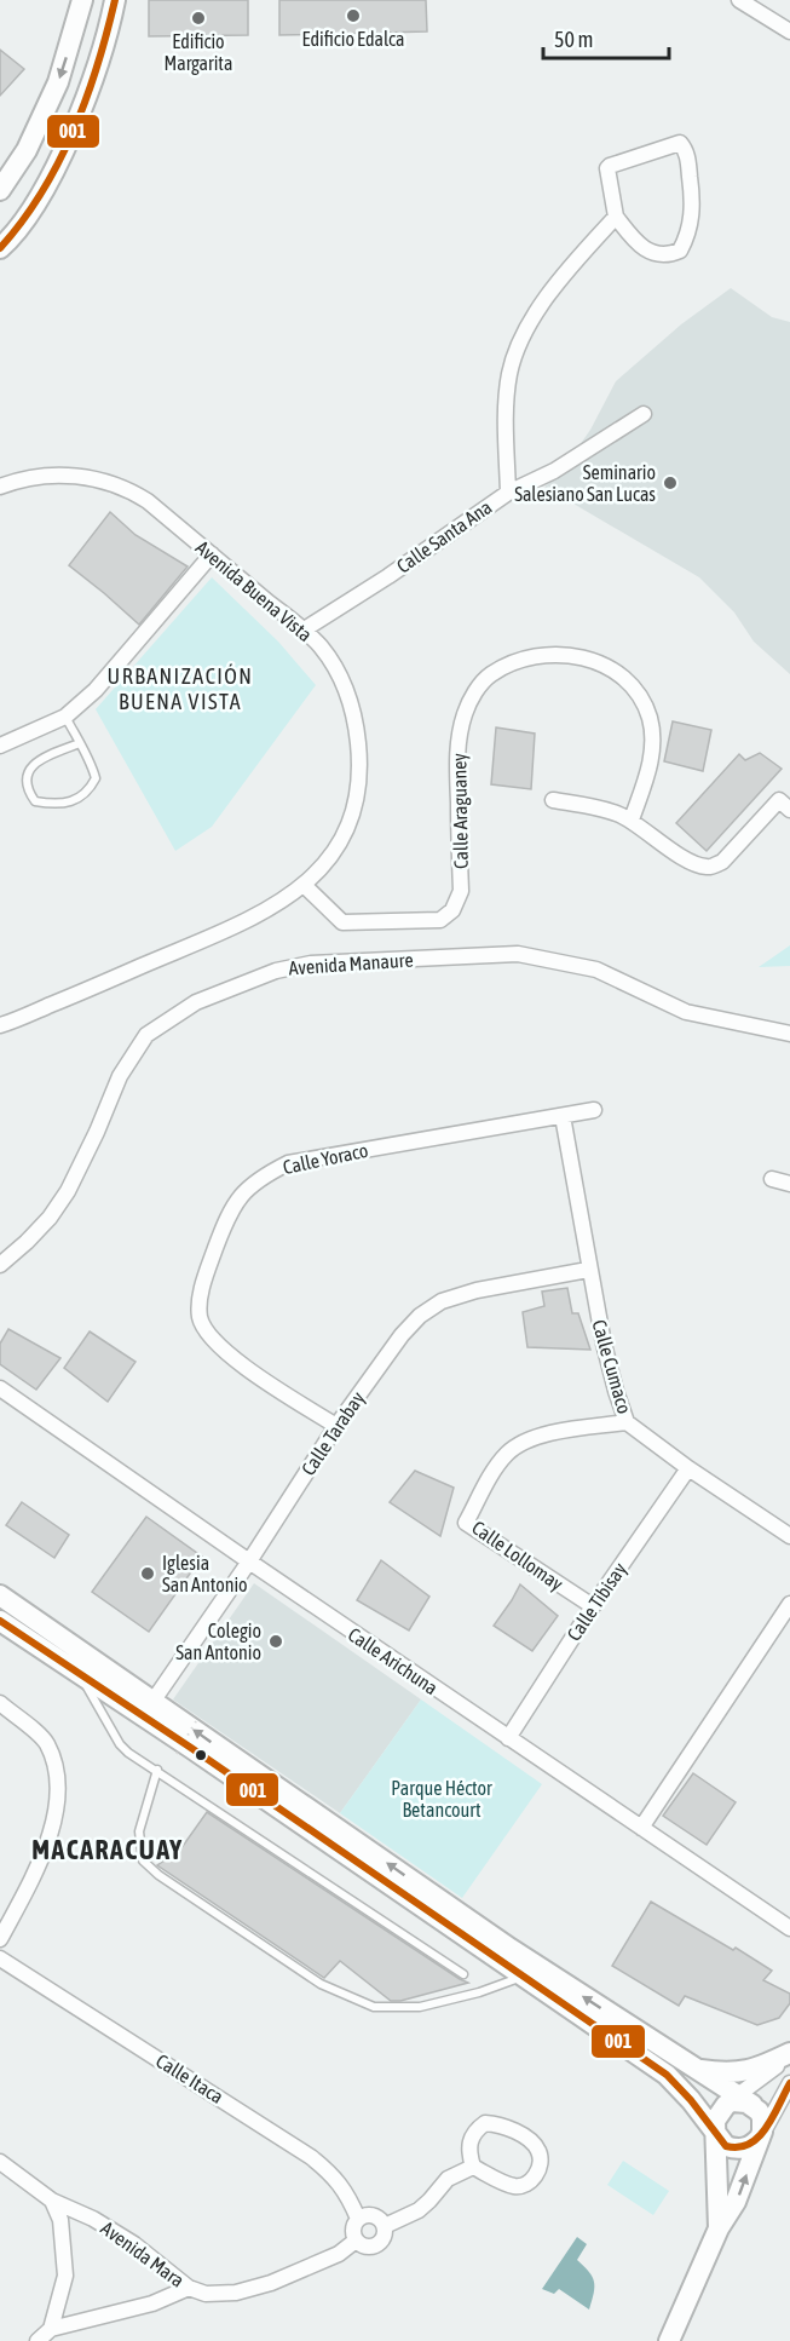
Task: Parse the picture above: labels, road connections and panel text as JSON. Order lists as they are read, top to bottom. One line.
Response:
{"streets":{"street":["Calle Santa Ana","Avenida Buena Vista","Calle Araguaney","Avenida Manaure","Calle Yoraco","Calle Cumaco","Calle Tarabay","Calle Lollomay","Calle Tibisay","Calle Arichuna","Calle Itaca","Avenida Mara"]},"crossings":[["Calle Santa Ana","Avenida Buena Vista"],["Avenida Buena Vista","Calle Araguaney"],["Calle Yoraco","Calle Cumaco"],["Calle Yoraco","Calle Tarabay"],["Calle Cumaco","Calle Tarabay"],["Calle Cumaco","Calle Lollomay"],["Calle Cumaco","Calle Tibisay"],["Calle Tarabay","Calle Arichuna"],["Calle Lollomay","Calle Tibisay"],["Calle Tibisay","Calle Arichuna"],["Calle Itaca","Avenida Mara"]],"districts":["URBANIZACIÓN BUENA VISTA","MACARACUAY"],"parks":["Parque Héctor Betancourt"],"places":["Edificio Edalca","Edificio Margarita","Seminario Salesiano San Lucas","Iglesia San Antonio","Colegio San Antonio"],"lines":["transit line 001"],"scale_bar":"50 m"}
